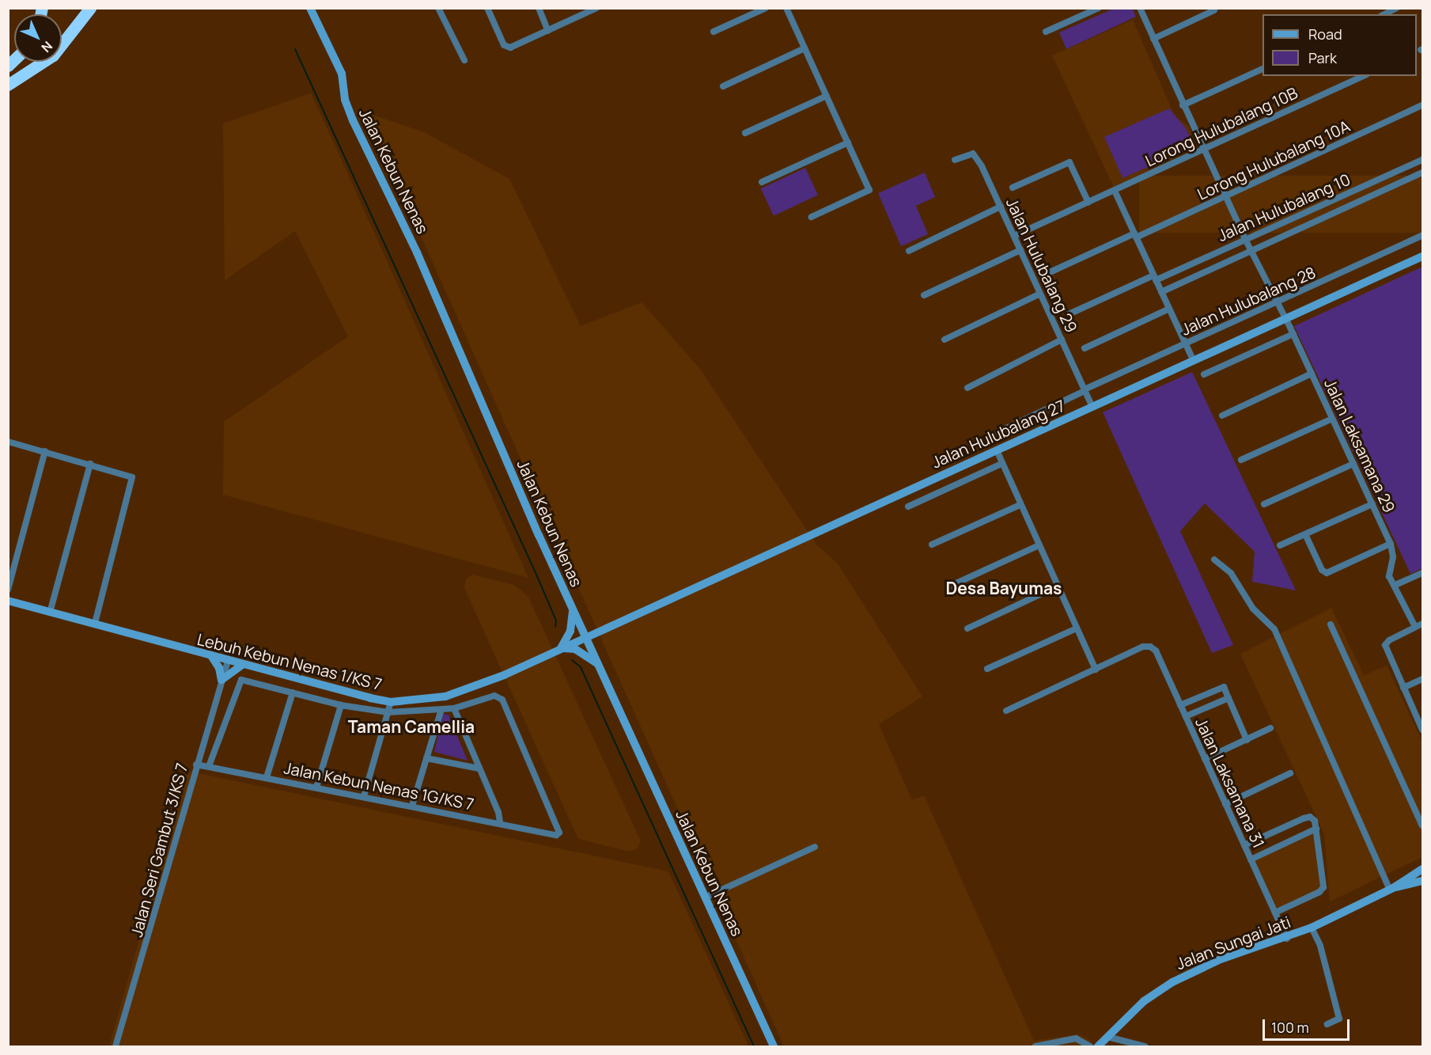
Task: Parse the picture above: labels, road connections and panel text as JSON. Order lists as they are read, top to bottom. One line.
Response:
{"streets":{"street":["Lorong Hulubalang 10B","Lorong Hulubalang 10A","Jalan Kebun Nenas","Jalan Hulubalang 10","Jalan Hulubalang 29","Jalan Hulubalang 28","Jalan Hulubalang 27","Jalan Laksamana 29","Lebuh Kebun Nenas 1/KS 7","Jalan Laksamana 31","Jalan Kebun Nenas 1G/KS 7","Jalan Seri Gambut 3/KS 7","Jalan Sungai Jati"]},"crossings":[["Lorong Hulubalang 10B","Jalan Hulubalang 29"],["Lorong Hulubalang 10B","Jalan Laksamana 29"],["Lorong Hulubalang 10A","Jalan Laksamana 29"],["Jalan Kebun Nenas","Jalan Hulubalang 27"],["Jalan Kebun Nenas","Lebuh Kebun Nenas 1/KS 7"],["Jalan Hulubalang 10","Jalan Laksamana 29"],["Jalan Hulubalang 29","Jalan Hulubalang 28"],["Jalan Hulubalang 29","Jalan Hulubalang 27"],["Jalan Hulubalang 28","Jalan Laksamana 29"],["Jalan Hulubalang 27","Jalan Laksamana 29"],["Jalan Hulubalang 27","Lebuh Kebun Nenas 1/KS 7"],["Lebuh Kebun Nenas 1/KS 7","Jalan Seri Gambut 3/KS 7"],["Jalan Laksamana 31","Jalan Sungai Jati"],["Jalan Kebun Nenas 1G/KS 7","Jalan Seri Gambut 3/KS 7"]],"districts":["Desa Bayumas","Taman Camellia"],"legend":["Road","Park"],"scale_bar":"100 m","north":"bottom right"}
